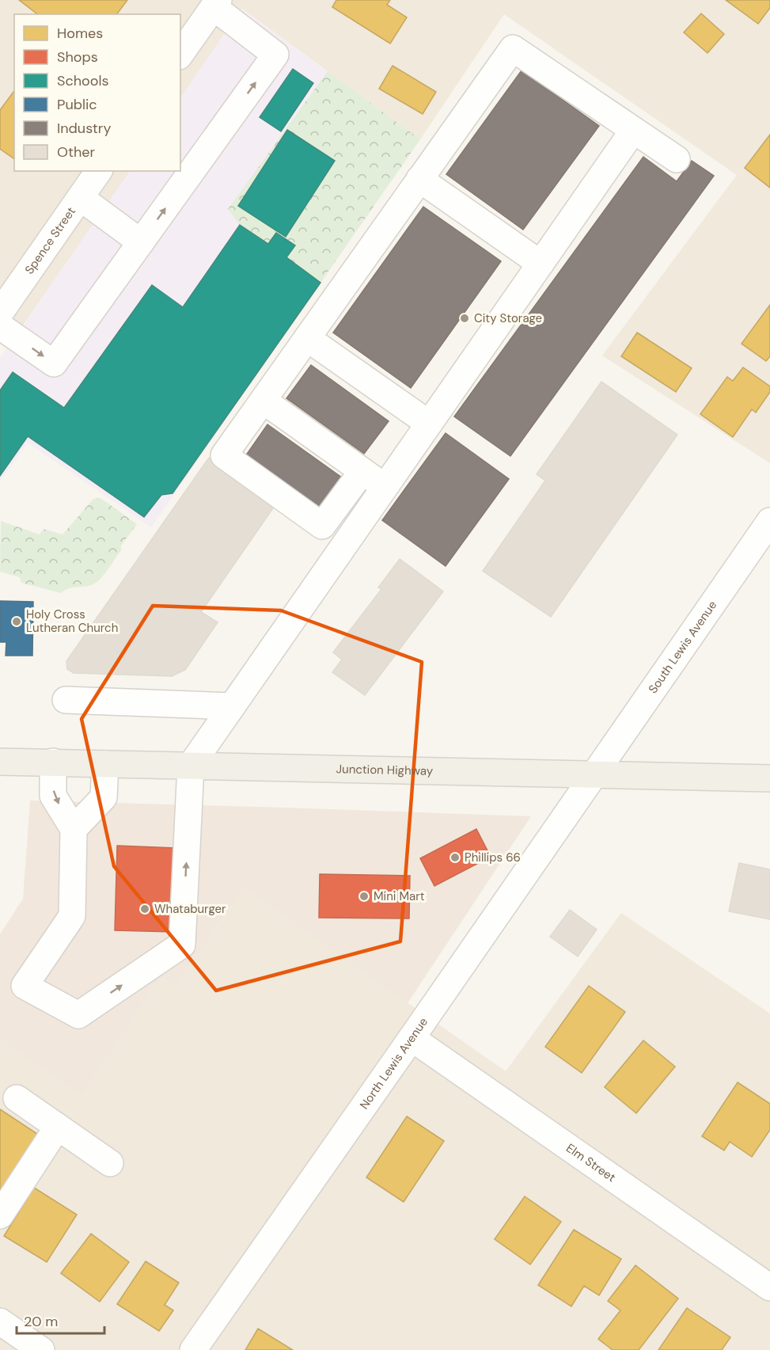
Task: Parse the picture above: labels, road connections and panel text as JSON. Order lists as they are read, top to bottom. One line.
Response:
{"streets":{"main road":["Junction Highway"],"street":["Spence Street","South Lewis Avenue","North Lewis Avenue","Elm Street"]},"crossings":[["South Lewis Avenue","Junction Highway"],["South Lewis Avenue","North Lewis Avenue"],["Junction Highway","North Lewis Avenue"],["North Lewis Avenue","Elm Street"]],"places":["City Storage","Holy Cross Lutheran Church","Phillips 66","Mini Mart","Whataburger"],"legend":["Homes","Shops","Schools","Public","Industry","Other"],"scale_bar":"20 m"}
